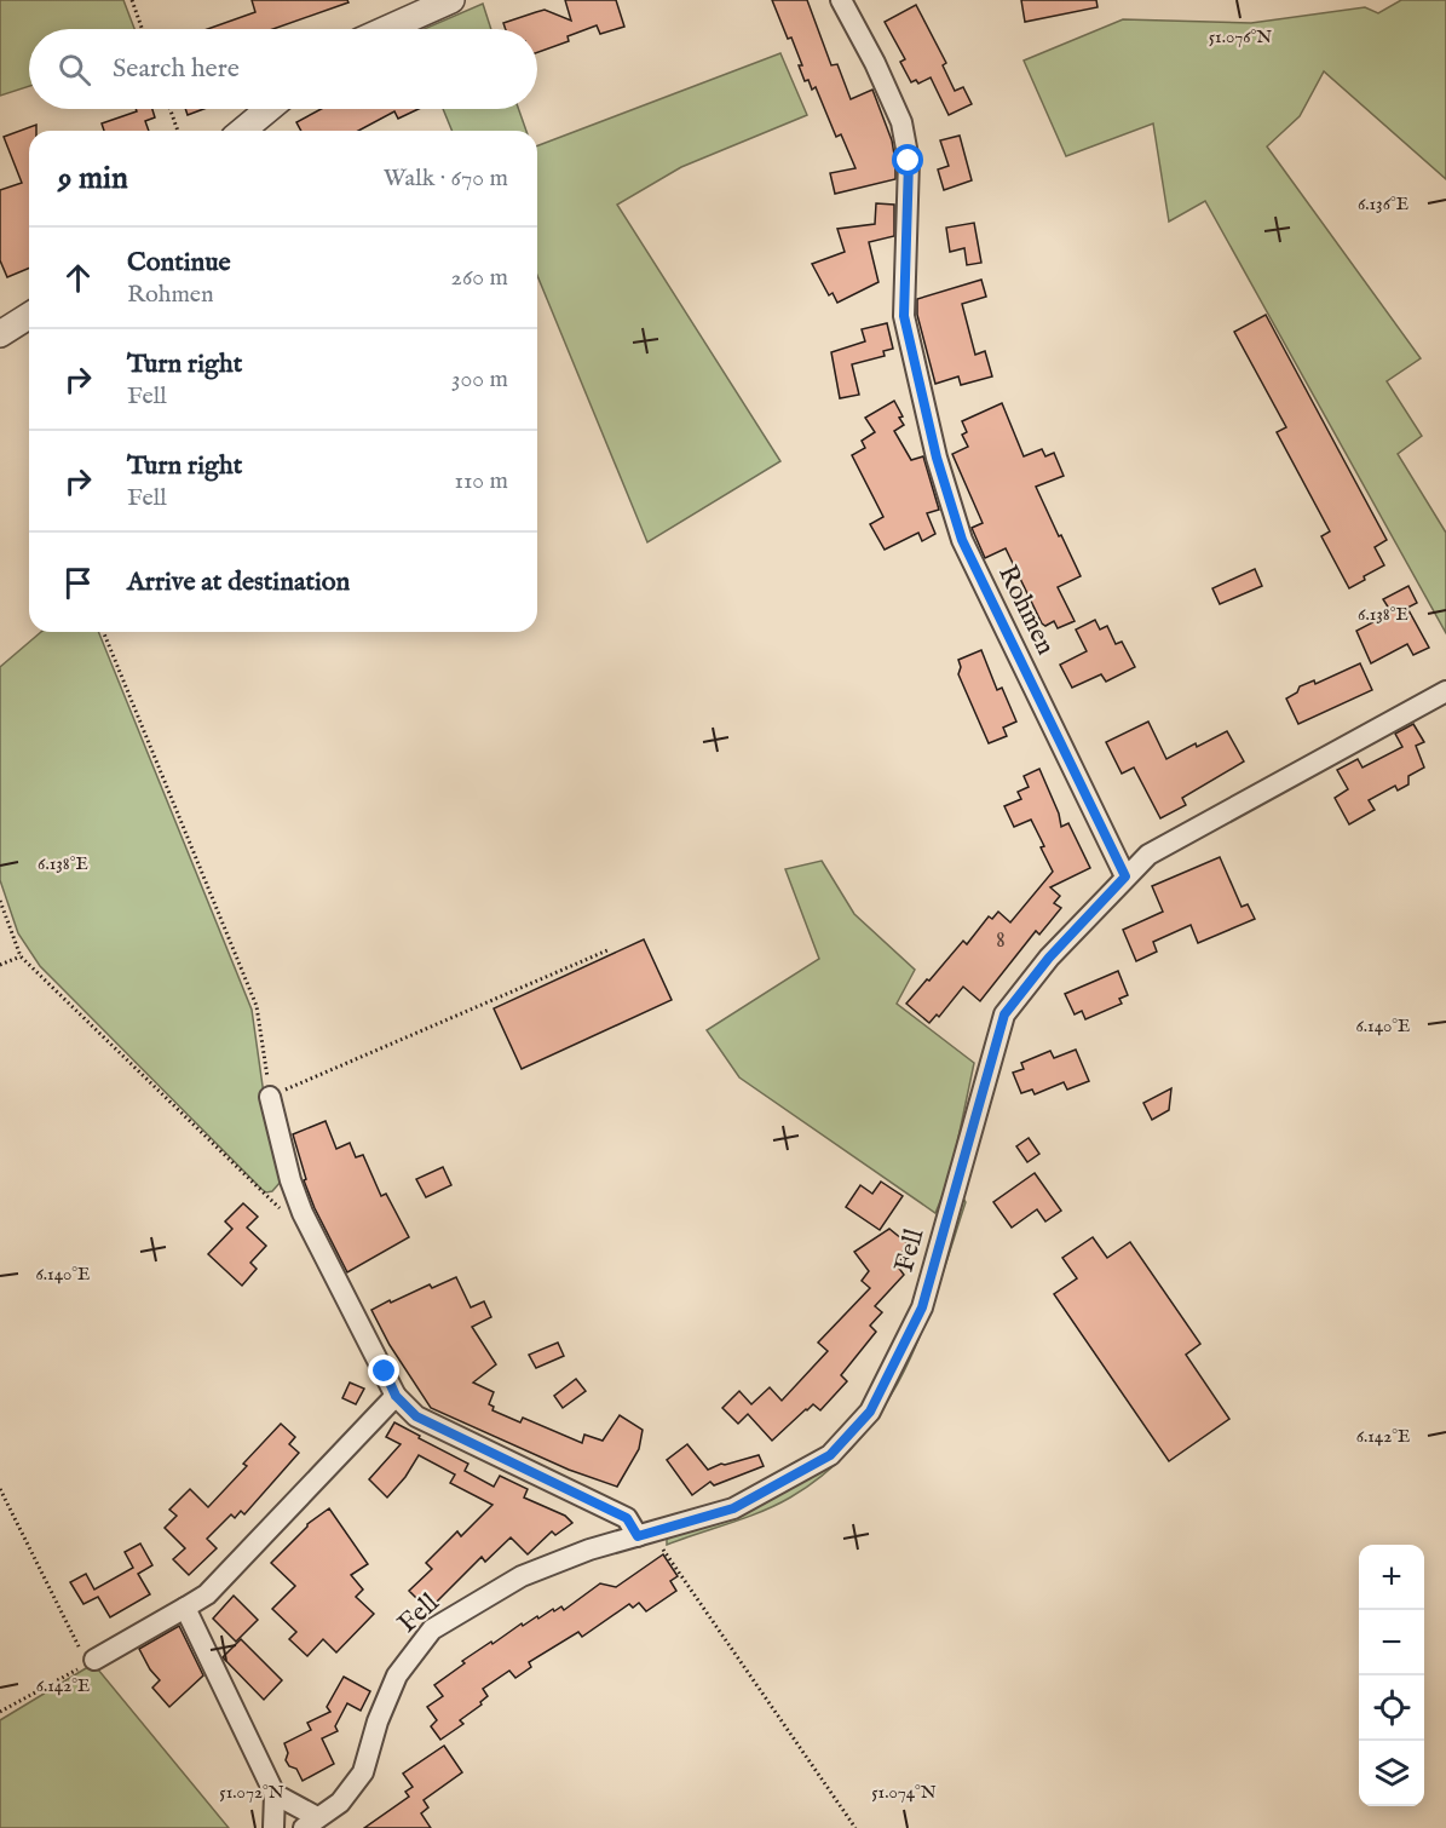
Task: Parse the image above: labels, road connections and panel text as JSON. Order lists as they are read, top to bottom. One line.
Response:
{"streets":{"street":["Rohmen","Fell"]},"crossings":[["Rohmen","Fell"]],"house_numbers":["8"],"page":{"search":"Search here","heading":["9 min","Walk · 670 m"],"list":[["Continue","Rohmen","260 m"],["Turn right","Fell","300 m"],["Turn right","Fell","110 m"],"Arrive at destination"],"map_buttons":["+","−"]},"coordinates":["51.076°N","6.136°E","6.138°E","6.140°E","6.142°E","51.072°N","51.074°N"]}
